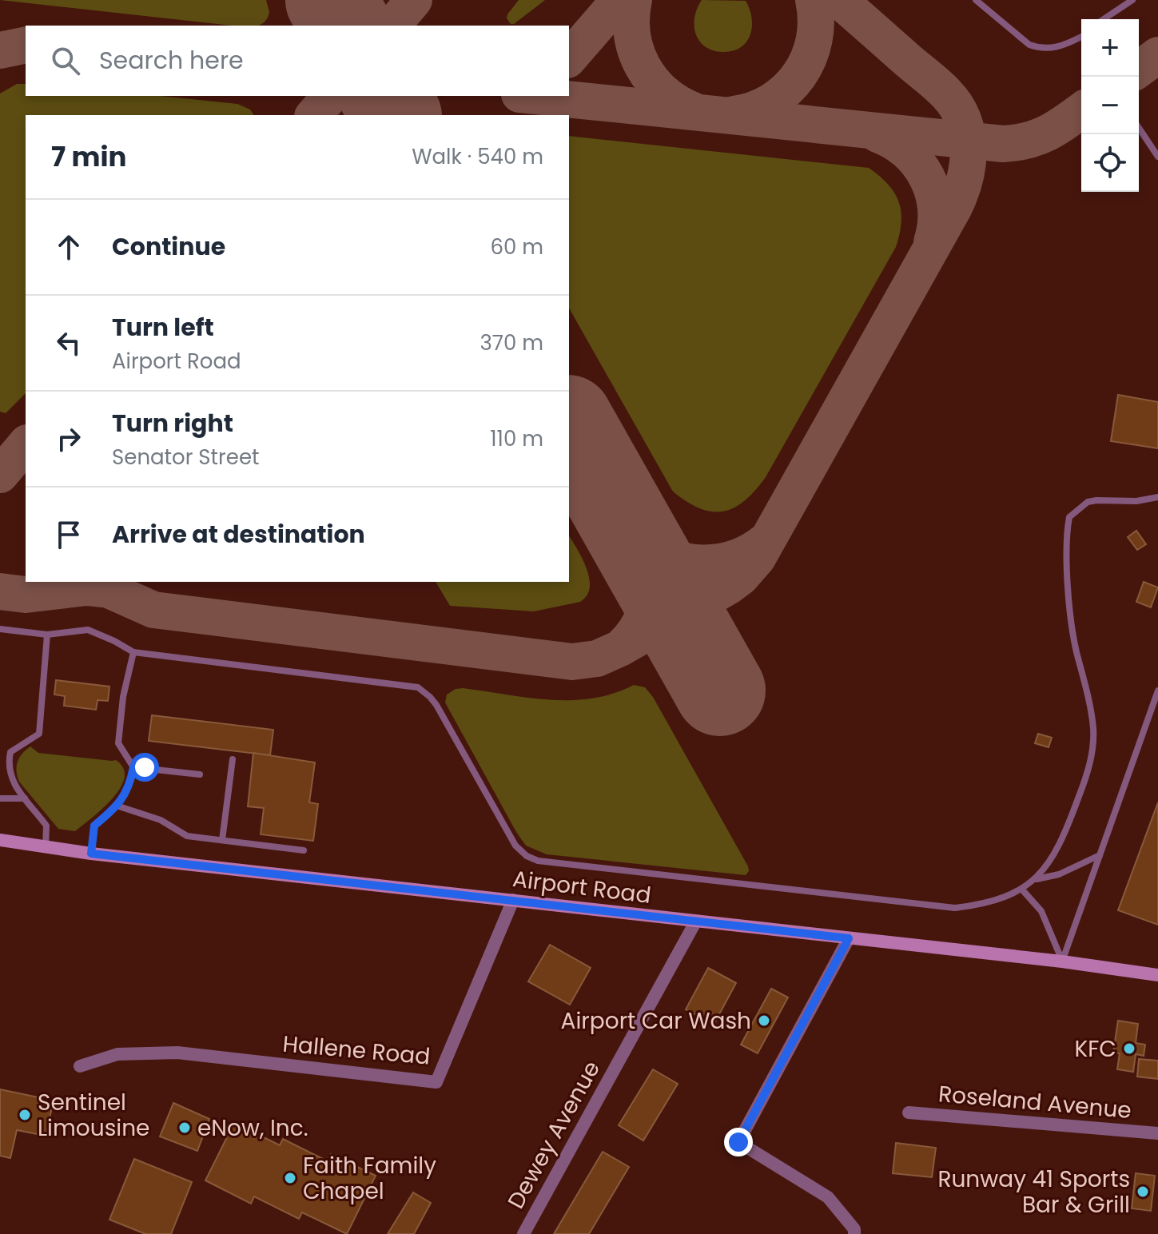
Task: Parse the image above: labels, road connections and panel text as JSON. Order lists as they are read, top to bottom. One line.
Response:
{"streets":{"main road":["Airport Road"],"street":["Hallene Road","Roseland Avenue","Dewey Avenue"]},"crossings":[["Airport Road","Hallene Road"],["Airport Road","Dewey Avenue"]],"places":["Airport Car Wash","KFC","Sentinel Limousine","eNow, Inc.","Faith Family Chapel","Runway 41 Sports Bar & Grill"],"page":{"map_buttons":["+","−"],"search":"Search here","heading":["7 min","Walk · 540 m"],"list":[["Continue","60 m"],["Turn left","Airport Road","370 m"],["Turn right","Senator Street","110 m"],"Arrive at destination"]}}
